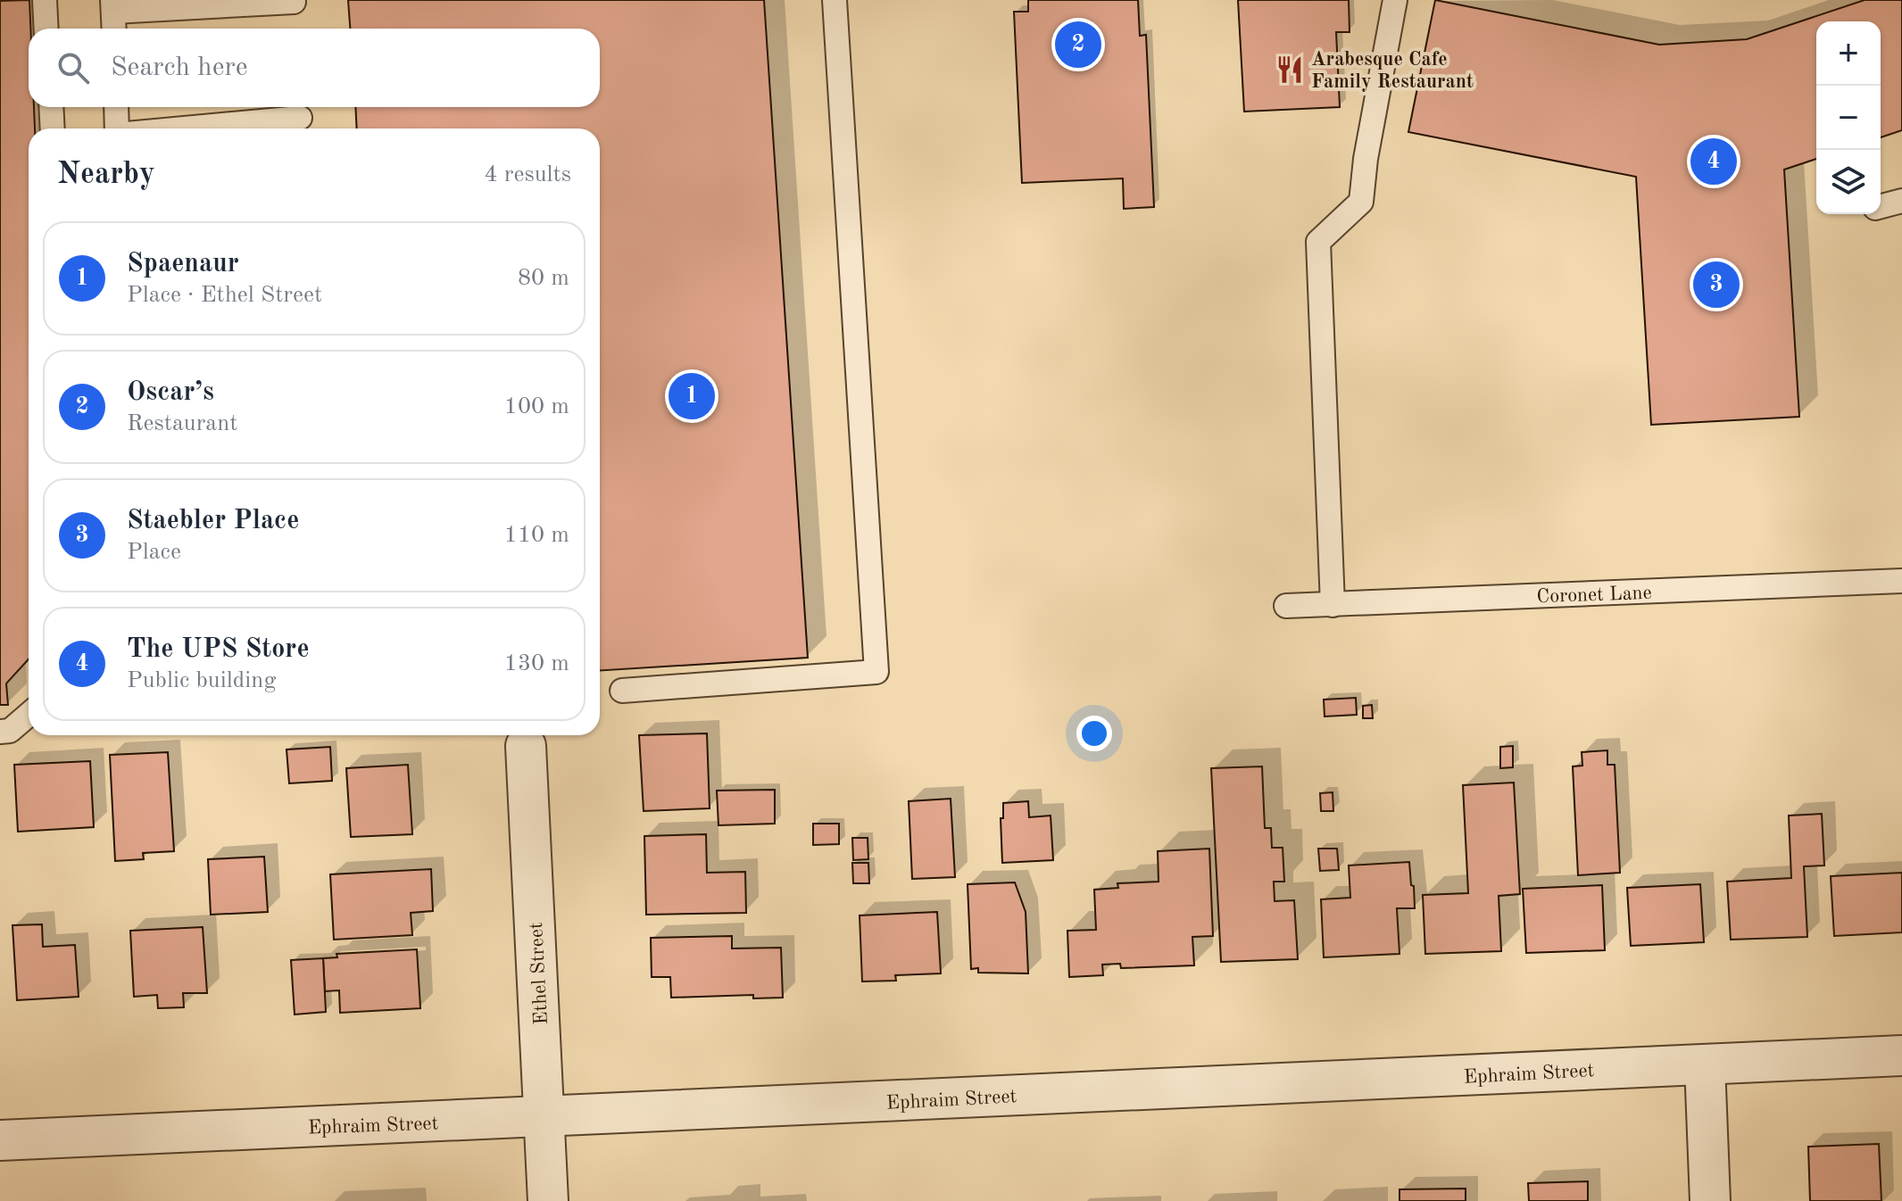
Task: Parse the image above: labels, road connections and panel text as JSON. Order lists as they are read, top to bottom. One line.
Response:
{"streets":{"street":["Ethel Street","Ephraim Street"],"lane":["Coronet Lane"]},"crossings":[["Ethel Street","Ephraim Street"]],"places":{"restaurant":["Arabesque Cafe Family Restaurant"]},"page":{"pins":["2","4","3","1"],"map_buttons":["+","−"],"search":"Search here","heading":["Nearby","4 results"],"list":[{"mark":"1","name":"Spaenaur","note":"Place · Ethel Street","value":"80 m"},{"mark":"2","name":"Oscar’s","note":"Restaurant","value":"100 m"},{"mark":"3","name":"Staebler Place","note":"Place","value":"110 m"},{"mark":"4","name":"The UPS Store","note":"Public building","value":"130 m"}]}}
